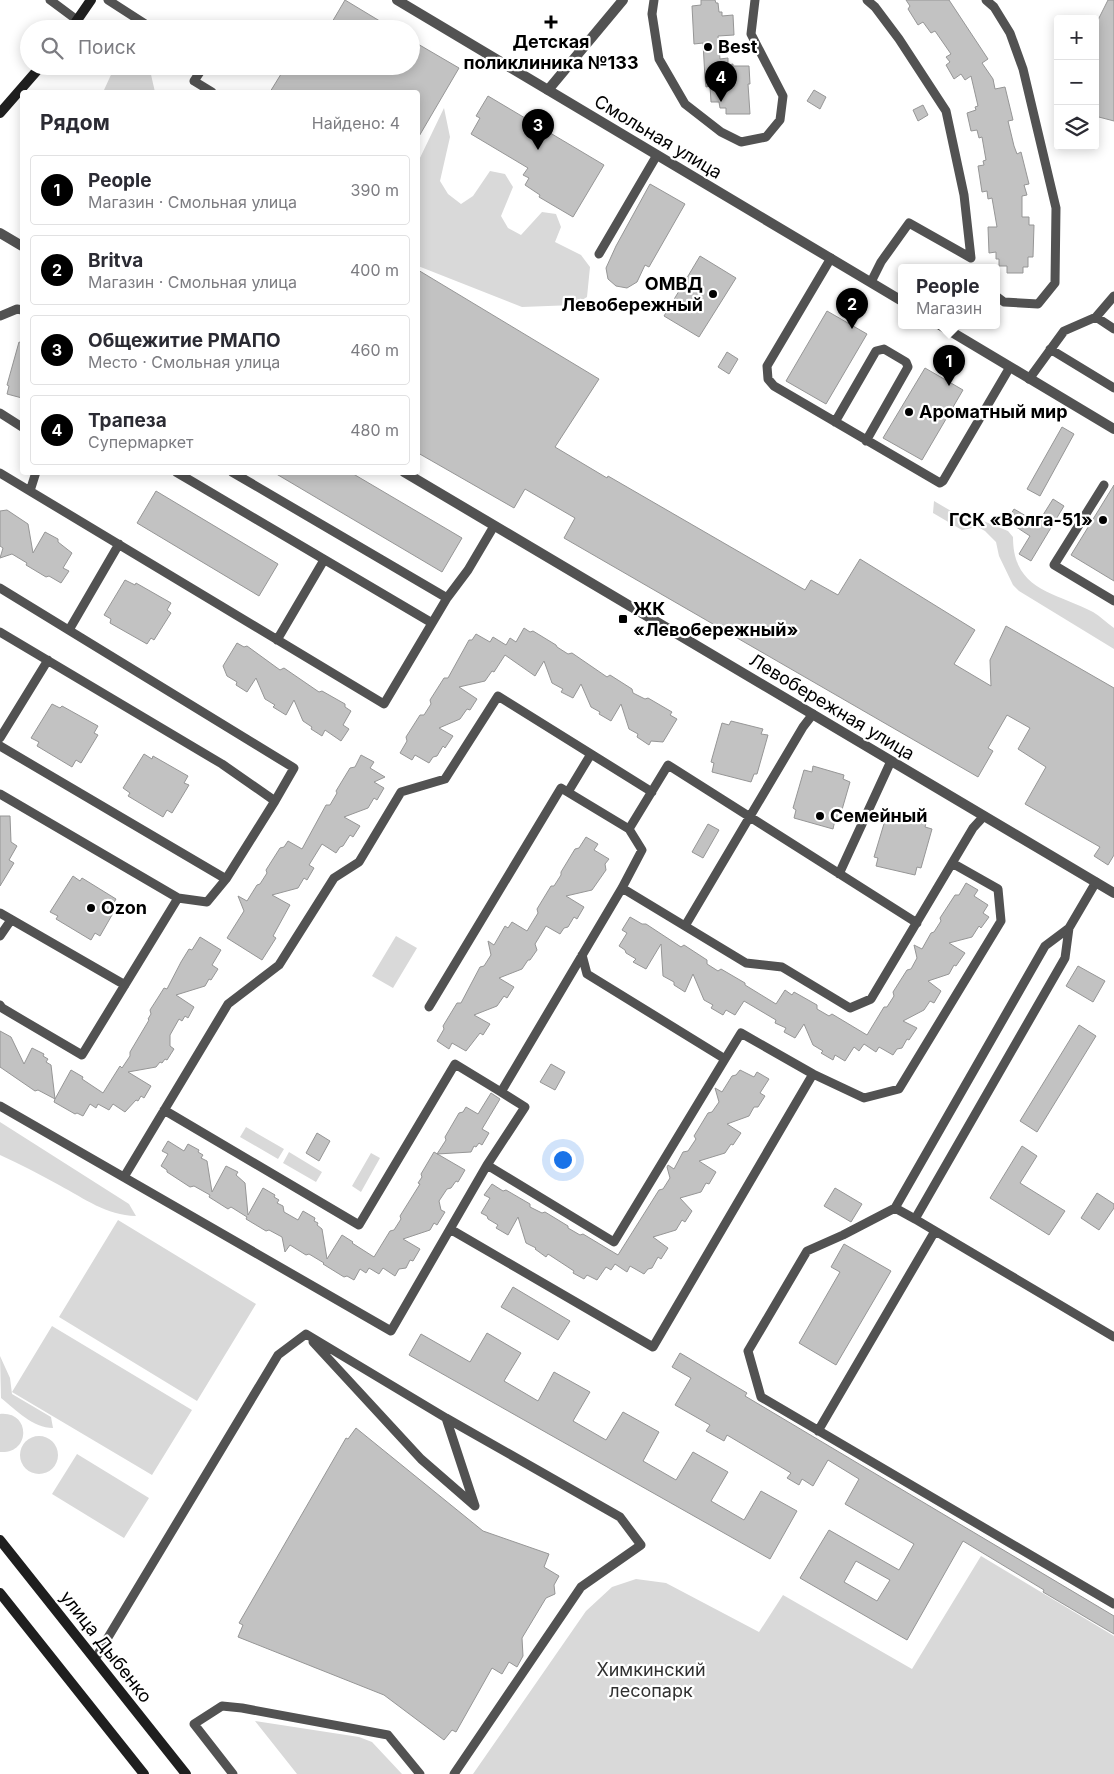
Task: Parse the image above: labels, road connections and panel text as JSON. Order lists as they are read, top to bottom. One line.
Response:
{"streets":{"main road":["улица Дыбенко"],"street":["Смольная улица","Левобережная улица"]},"parks":["Химкинский лесопарк"],"places":{"health":["Детская поликлиника №133"],"other":["Best","ОМВД Левобережный","Ароматный мир","ГСК «Волга-51»","Семейный","Ozon"],"transit":["ЖК «Левобережный»"]},"page":{"map_buttons":["+","−"],"search":"Поиск","pins":["4","3","2","1"],"heading":["Рядом","Найдено: 4"],"list":[{"mark":"1","name":"People","note":"Магазин · Смольная улица","value":"390 m"},{"mark":"2","name":"Britva","note":"Магазин · Смольная улица","value":"400 m"},{"mark":"3","name":"Общежитие РМАПО","note":"Место · Смольная улица","value":"460 m"},{"mark":"4","name":"Трапеза","note":"Супермаркет","value":"480 m"}],"popup":["People","Магазин"]}}
